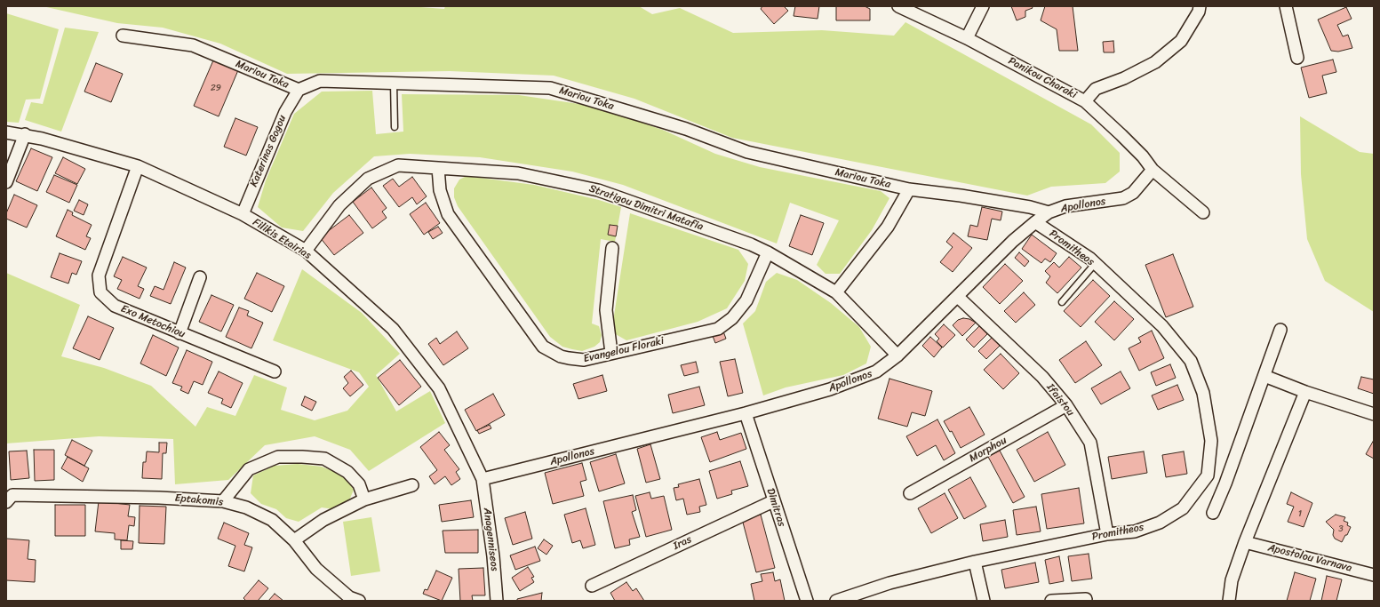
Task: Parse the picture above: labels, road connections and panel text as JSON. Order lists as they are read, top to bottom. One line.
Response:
{"streets":{"street":["Mariou Toka","Panikou Charaki","Katerinas Gogou","Apollonos","Stratigou Dimitri Matafia","Filikis Etairias","Promitheos","Exo Metochiou","Evangelou Floraki","Ifaistou","Morphou","Eptakomis","Dimitras","Anagenniseos","Iras","Apostolou Varnava"]},"crossings":[["Mariou Toka","Katerinas Gogou"],["Mariou Toka","Apollonos"],["Katerinas Gogou","Filikis Etairias"],["Apollonos","Stratigou Dimitri Matafia"],["Apollonos","Filikis Etairias"],["Apollonos","Promitheos"],["Apollonos","Ifaistou"],["Apollonos","Dimitras"],["Apollonos","Anagenniseos"],["Stratigou Dimitri Matafia","Filikis Etairias"],["Stratigou Dimitri Matafia","Evangelou Floraki"],["Filikis Etairias","Exo Metochiou"],["Filikis Etairias","Anagenniseos"],["Promitheos","Ifaistou"],["Ifaistou","Morphou"],["Dimitras","Iras"]],"house_numbers":["29","1","3"]}
